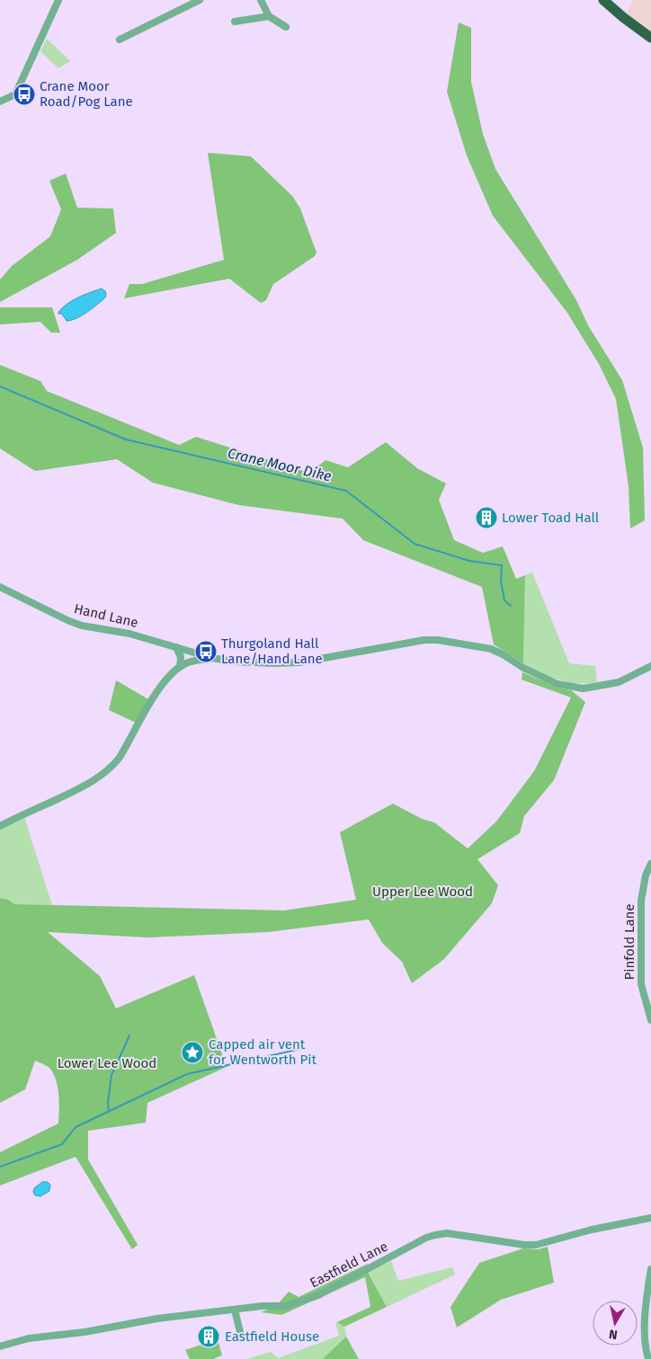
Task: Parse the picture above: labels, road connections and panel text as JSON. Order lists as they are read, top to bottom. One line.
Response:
{"streets":{"street":["Hand Lane","Pinfold Lane","Eastfield Lane"]},"water":["Crane Moor Dike"],"parks":["Upper Lee Wood","Lower Lee Wood"],"places":{"bus stop":["Crane Moor Road/Pog Lane","Thurgoland Hall Lane/Hand Lane"],"building":["Lower Toad Hall","Eastfield House"],"place":["Capped air vent for Wentworth Pit"]},"north":"bottom"}
